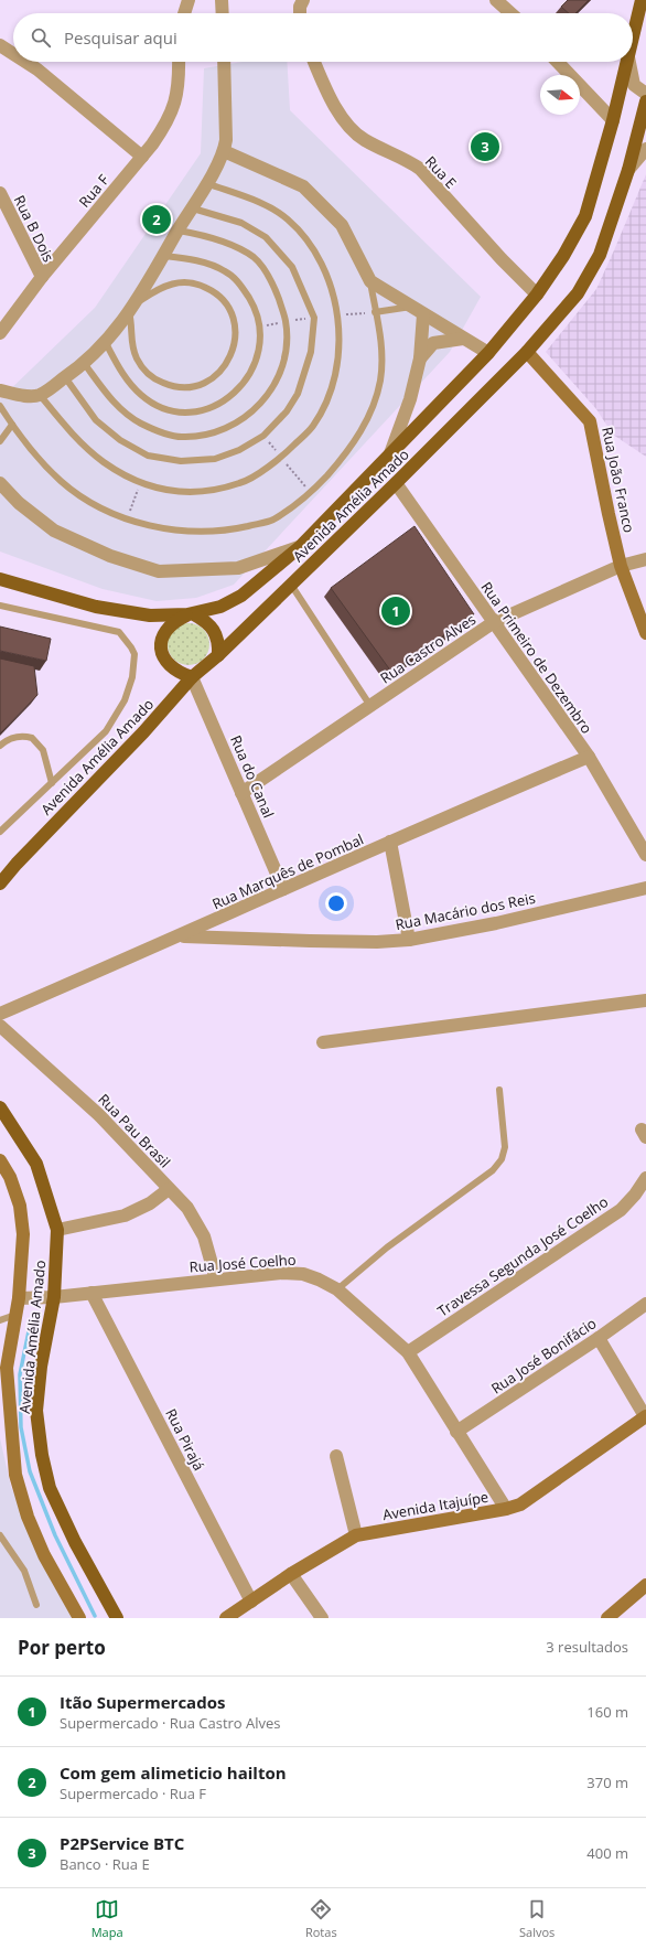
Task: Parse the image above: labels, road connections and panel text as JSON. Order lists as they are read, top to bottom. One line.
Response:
{"streets":{"main road":["Avenida Amélia Amado"],"street":["Rua E","Rua F","Rua B Dois","Rua João Franco","Rua Castro Alves","Rua Primeiro de Dezembro","Rua do Canal","Rua Marquês de Pombal","Rua Macário dos Reis","Rua Pau Brasil","Travessa Segunda José Coelho","Rua José Coelho","Rua José Bonifácio","Rua Pirajá","Avenida Itajuípe"]},"crossings":[["Rua E","Avenida Amélia Amado"],["Rua F","Rua B Dois"],["Rua João Franco","Avenida Amélia Amado"],["Rua João Franco","Rua Castro Alves"],["Avenida Amélia Amado","Rua Primeiro de Dezembro"],["Avenida Amélia Amado","Rua do Canal"],["Avenida Amélia Amado","Rua José Coelho"],["Rua Castro Alves","Rua Primeiro de Dezembro"],["Rua Castro Alves","Rua do Canal"],["Rua Primeiro de Dezembro","Rua Marquês de Pombal"],["Rua do Canal","Rua Marquês de Pombal"],["Rua Marquês de Pombal","Rua Macário dos Reis"],["Rua Pau Brasil","Rua José Coelho"],["Travessa Segunda José Coelho","Rua José Coelho"],["Rua José Coelho","Rua José Bonifácio"],["Rua José Coelho","Rua Pirajá"],["Rua José Coelho","Avenida Itajuípe"],["Rua Pirajá","Avenida Itajuípe"]],"north":"right","page":{"search":"Pesquisar aqui","pins":["3","2","1"],"heading":["Por perto","3 resultados"],"list":[{"mark":"1","name":"Itão Supermercados","note":"Supermercado · Rua Castro Alves","value":"160 m"},{"mark":"2","name":"Com gem alimeticio hailton","note":"Supermercado · Rua F","value":"370 m"},{"mark":"3","name":"P2PService BTC","note":"Banco · Rua E","value":"400 m"}],"nav":["Mapa","Rotas","Salvos"]}}
